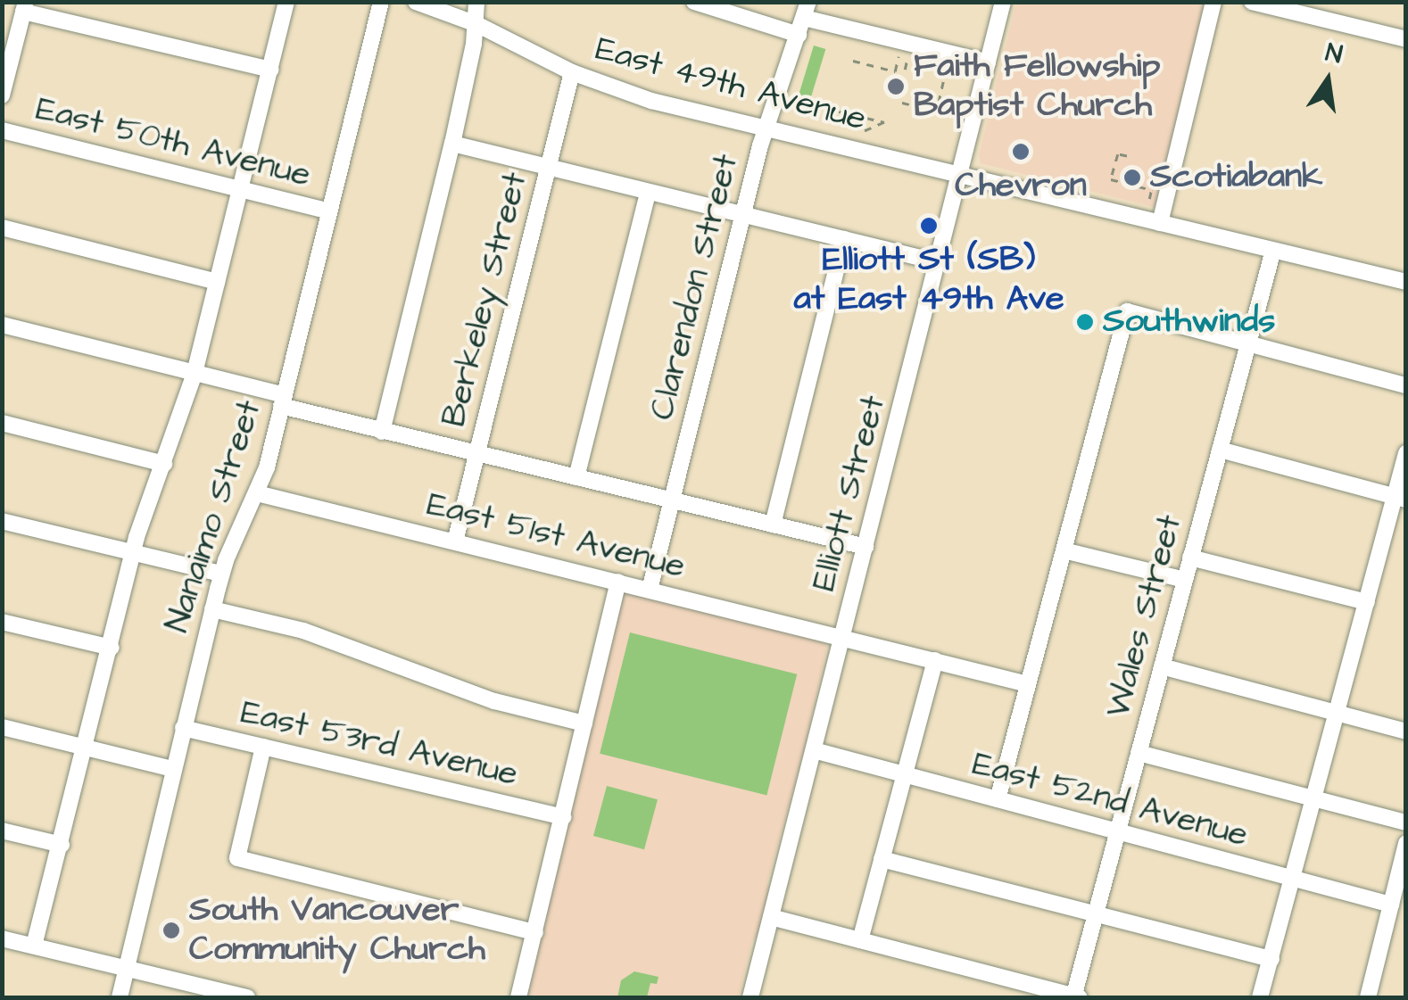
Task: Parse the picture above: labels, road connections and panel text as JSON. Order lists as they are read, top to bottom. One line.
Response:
{"streets":{"street":["East 49th Avenue","East 50th Avenue","Clarendon Street","Berkeley Street","Elliott Street","Nanaimo Street","East 51st Avenue","Wales Street","East 53rd Avenue","East 52nd Avenue"]},"crossings":[["East 49th Avenue","Clarendon Street"],["East 49th Avenue","Berkeley Street"],["East 49th Avenue","Elliott Street"],["East 49th Avenue","Wales Street"],["East 50th Avenue","Nanaimo Street"],["Clarendon Street","East 51st Avenue"],["Berkeley Street","East 51st Avenue"],["Elliott Street","East 51st Avenue"],["Elliott Street","East 52nd Avenue"],["Nanaimo Street","East 51st Avenue"],["Nanaimo Street","East 53rd Avenue"],["Wales Street","East 52nd Avenue"]],"places":["Faith Fellowship Baptist Church","Chevron","Scotiabank","Elliott St (SB) at East 49th Ave","Southwinds","South Vancouver Community Church"],"north":"top"}
